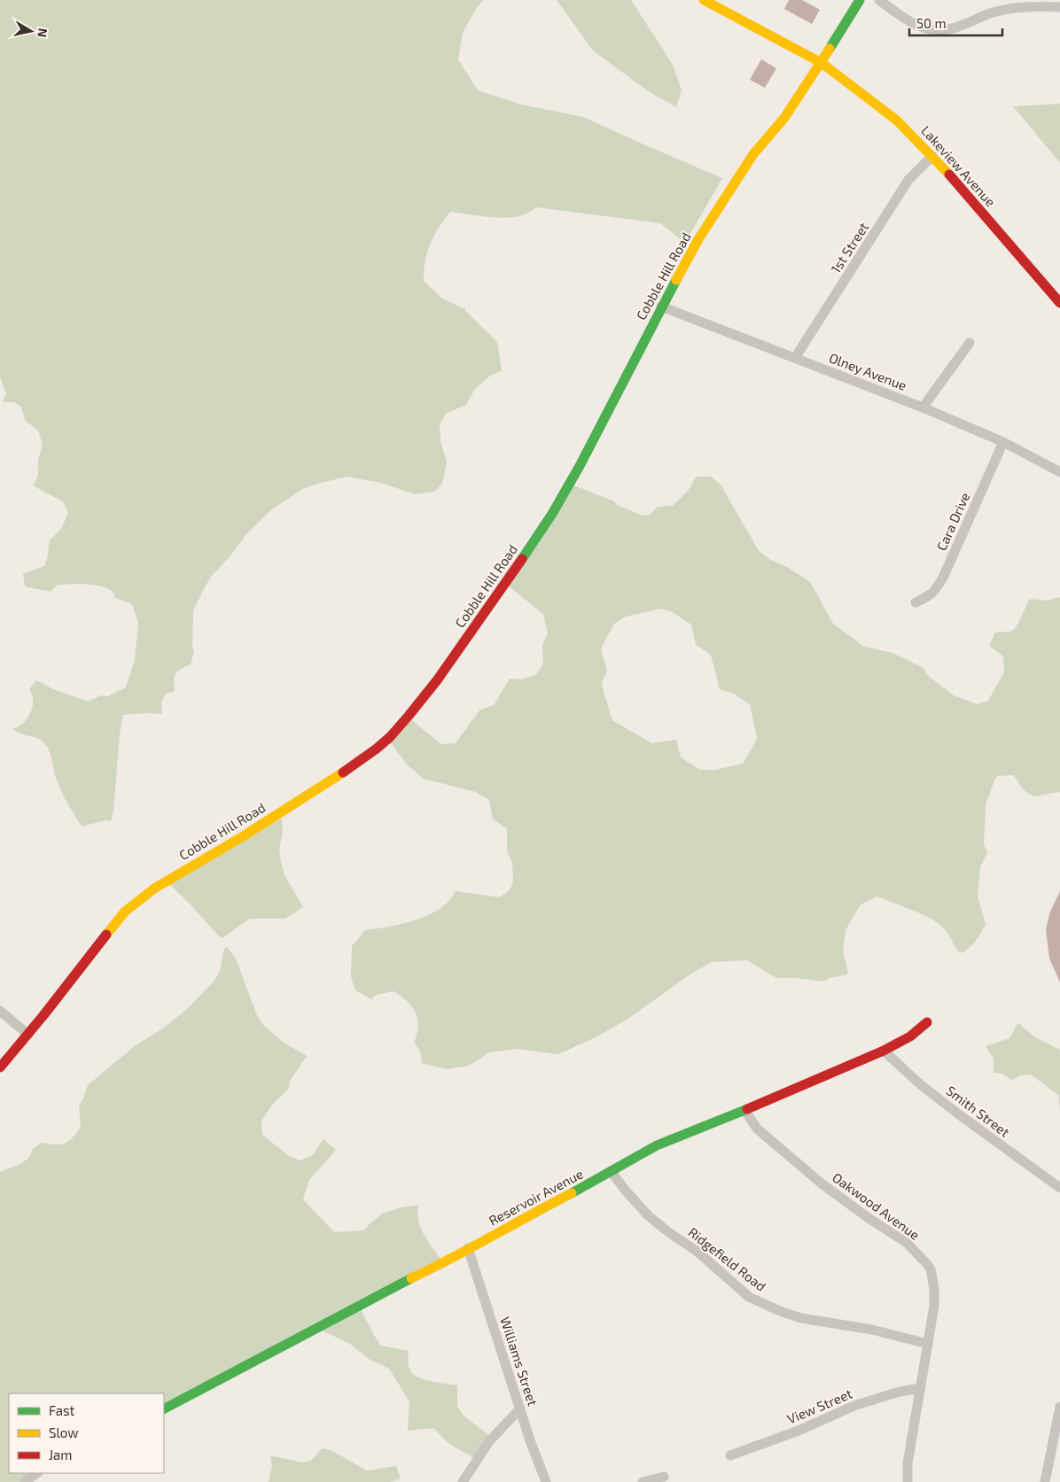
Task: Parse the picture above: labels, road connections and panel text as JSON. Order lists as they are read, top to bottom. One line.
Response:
{"streets":{"street":["Lakeview Avenue","1st Street","Cobble Hill Road","Olney Avenue","Cara Drive","Smith Street","Reservoir Avenue","Oakwood Avenue","Ridgefield Road","Williams Street","View Street"]},"crossings":[["Lakeview Avenue","1st Street"],["Lakeview Avenue","Cobble Hill Road"],["1st Street","Olney Avenue"],["Cobble Hill Road","Olney Avenue"],["Olney Avenue","Cara Drive"],["Smith Street","Reservoir Avenue"],["Reservoir Avenue","Oakwood Avenue"],["Reservoir Avenue","Ridgefield Road"],["Reservoir Avenue","Williams Street"],["Oakwood Avenue","Ridgefield Road"],["Oakwood Avenue","View Street"]],"legend":["Fast","Slow","Jam"],"scale_bar":"50 m","north":"right"}
